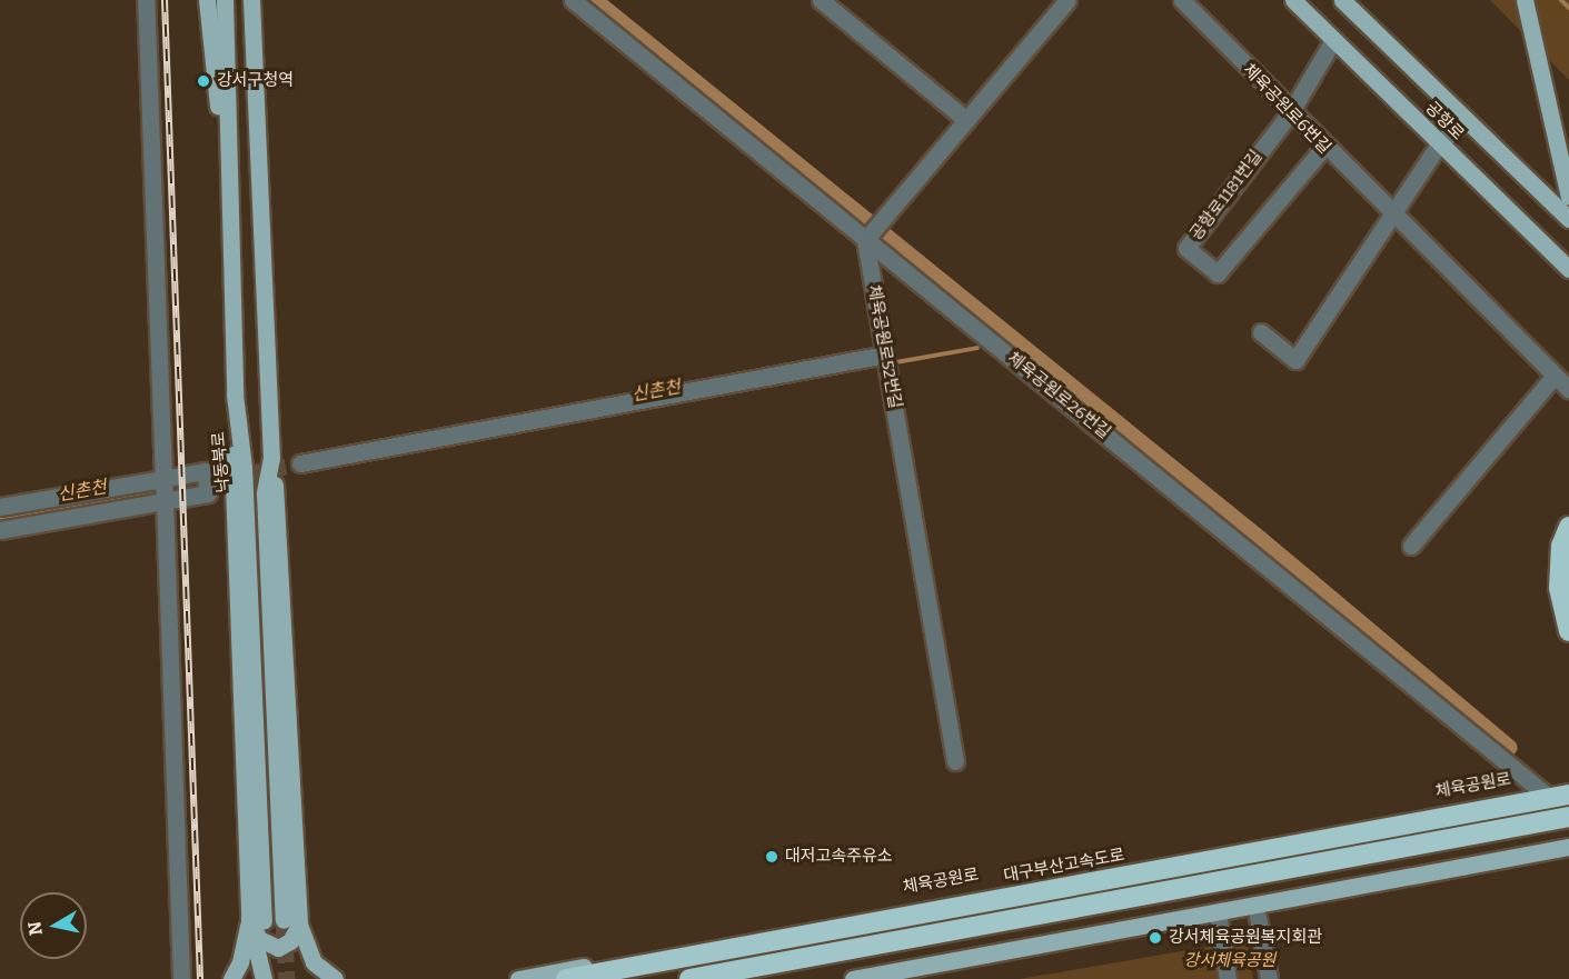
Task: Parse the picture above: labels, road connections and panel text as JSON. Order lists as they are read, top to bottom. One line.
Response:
{"streets":{"highway":["대구부산고속도로"],"main road":["공항로","낙동북로","체육공원로"],"street":["체육공원로6번길","공항로1181번길","체육공원로52번길","체육공원로26번길"]},"crossings":[["체육공원로6번길","공항로1181번길"],["공항로","공항로1181번길"],["체육공원로52번길","체육공원로26번길"],["체육공원로26번길","체육공원로"]],"water":["신촌천"],"parks":["강서체육공원"],"places":["강서구청역","대저고속주유소","강서체육공원복지회관"],"north":"left"}
